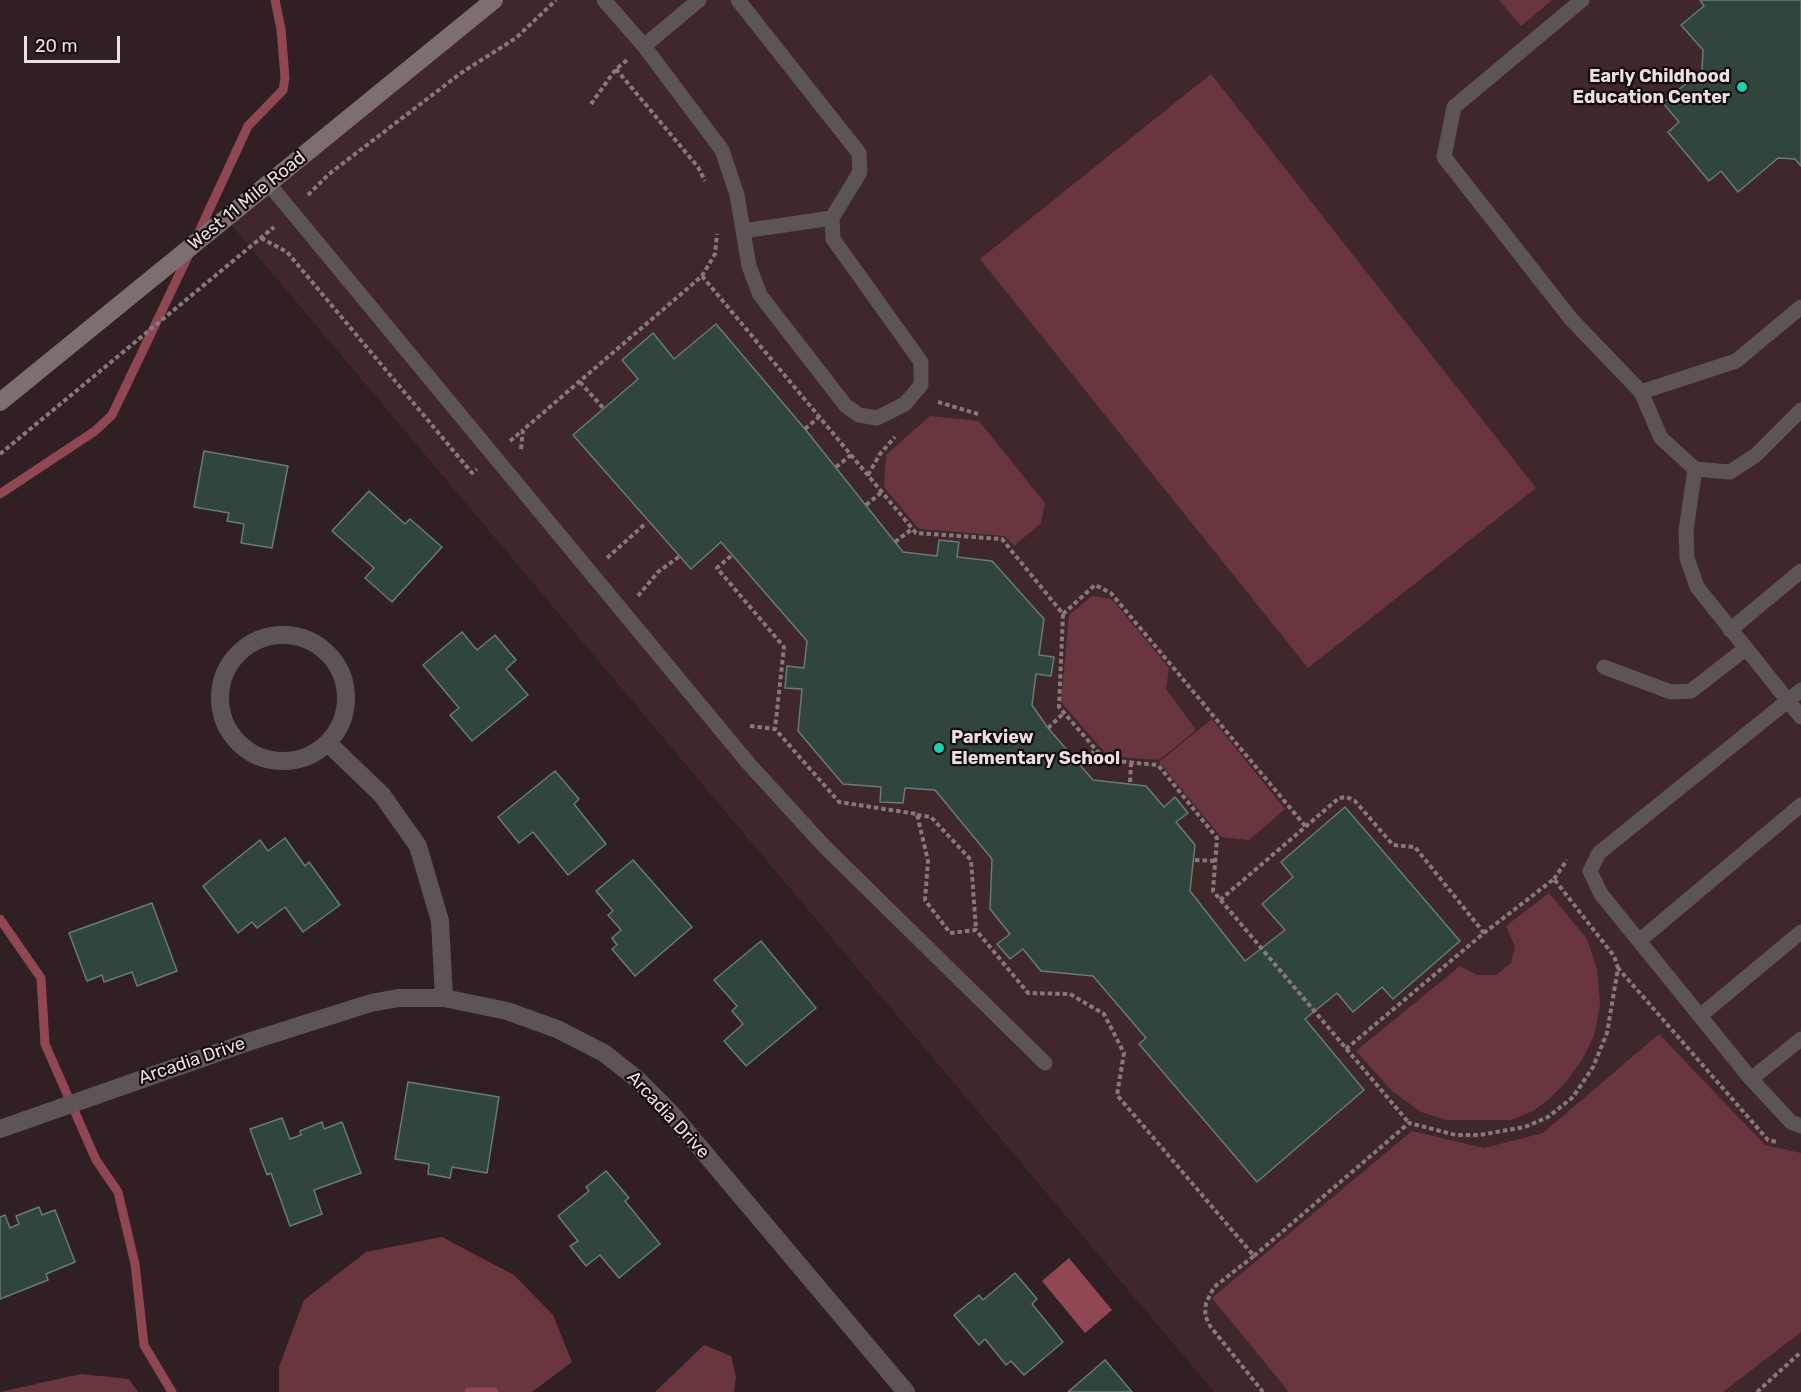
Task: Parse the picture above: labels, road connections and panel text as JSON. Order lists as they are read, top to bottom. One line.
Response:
{"streets":{"street":["West 11 Mile Road","Arcadia Drive"]},"places":["Early Childhood Education Center","Parkview Elementary School"],"scale_bar":"20 m"}
